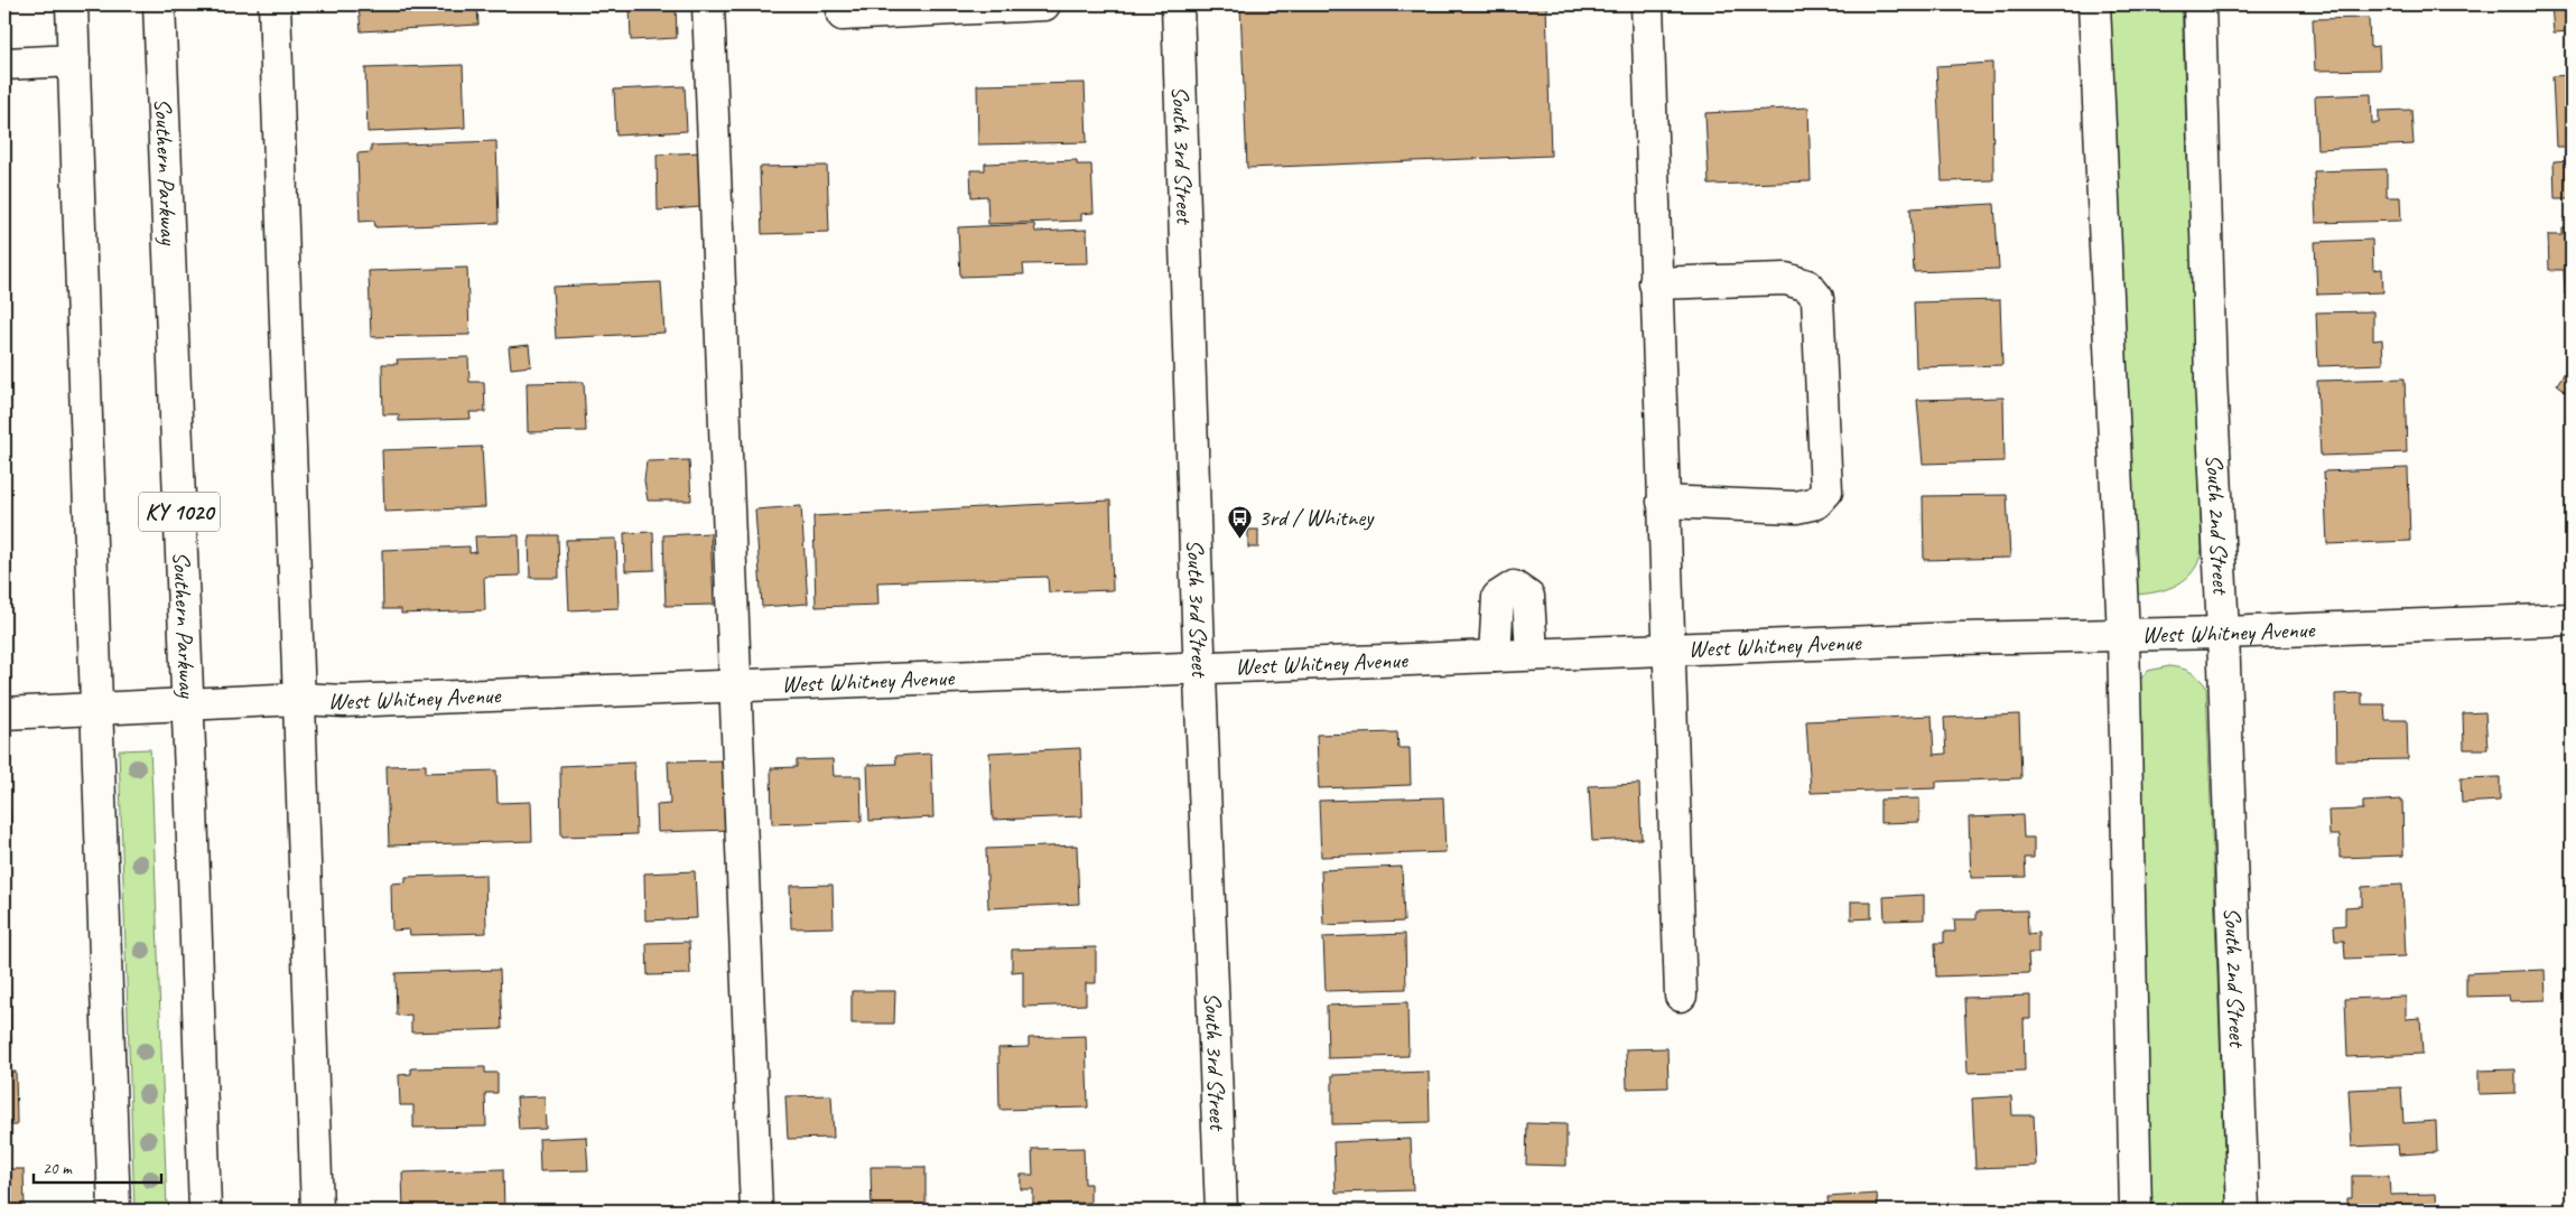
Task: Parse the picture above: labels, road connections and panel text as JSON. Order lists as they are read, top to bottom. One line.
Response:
{"streets":{"street":["South 3rd Street","Southern Parkway","KY 1020","South 2nd Street","West Whitney Avenue"]},"crossings":[["South 3rd Street","West Whitney Avenue"],["Southern Parkway","West Whitney Avenue"],["South 2nd Street","West Whitney Avenue"]],"places":{"bus stop":["3rd / Whitney"]},"scale_bar":"20 m"}
